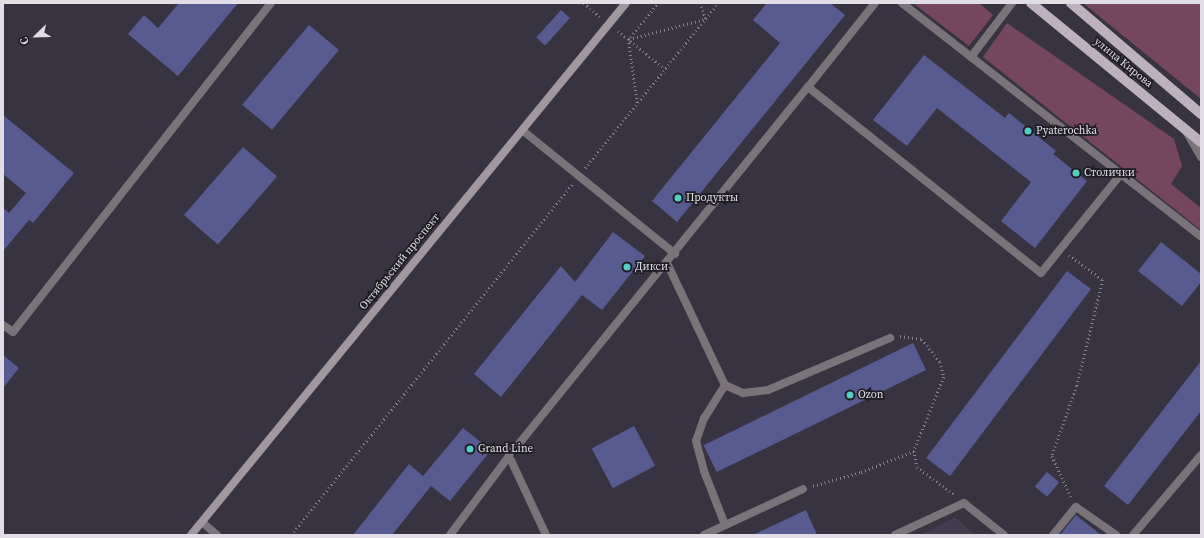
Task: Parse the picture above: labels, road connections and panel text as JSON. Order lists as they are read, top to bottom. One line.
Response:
{"streets":{"main road":["улица Кирова","Октябрьский проспект"]},"places":["Pyaterochka","Столички","Продукты","Дикси","Ozon","Grand Line"],"north":"bottom left"}
